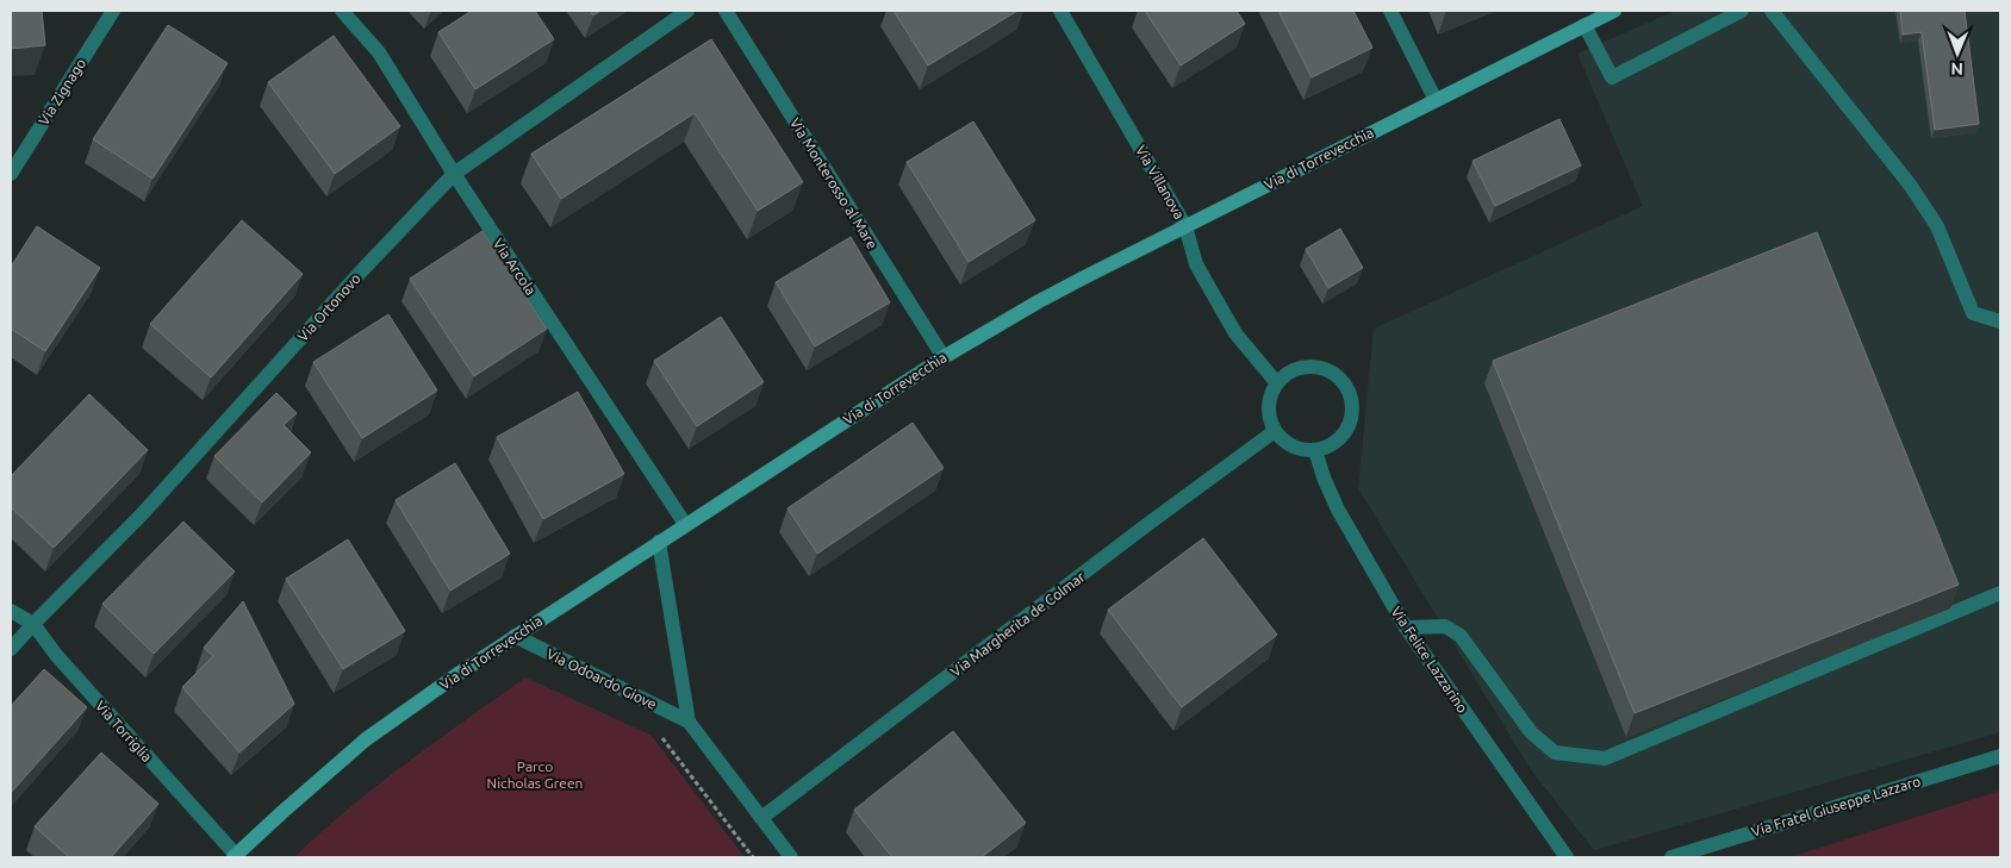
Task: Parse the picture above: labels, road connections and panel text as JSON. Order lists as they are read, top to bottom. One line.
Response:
{"streets":{"main road":["Via di Torrevecchia"],"street":["Via Zignago","Via Villanova","Via Monterosso al Mare","Via Arcola","Via Ortonovo","Via Margherita de Colmar","Via Felice Lazzarino","Via Odoardo Giove","Via Torriglia","Via Fratel Giuseppe Lazzaro"]},"crossings":[["Via di Torrevecchia","Via Villanova"],["Via di Torrevecchia","Via Monterosso al Mare"],["Via di Torrevecchia","Via Arcola"],["Via di Torrevecchia","Via Odoardo Giove"],["Via di Torrevecchia","Via Torriglia"],["Via Villanova","Via Margherita de Colmar"],["Via Villanova","Via Felice Lazzarino"],["Via Arcola","Via Ortonovo"],["Via Ortonovo","Via Torriglia"],["Via Margherita de Colmar","Via Felice Lazzarino"],["Via Margherita de Colmar","Via Odoardo Giove"]],"parks":["Parco Nicholas Green"],"north":"bottom"}
